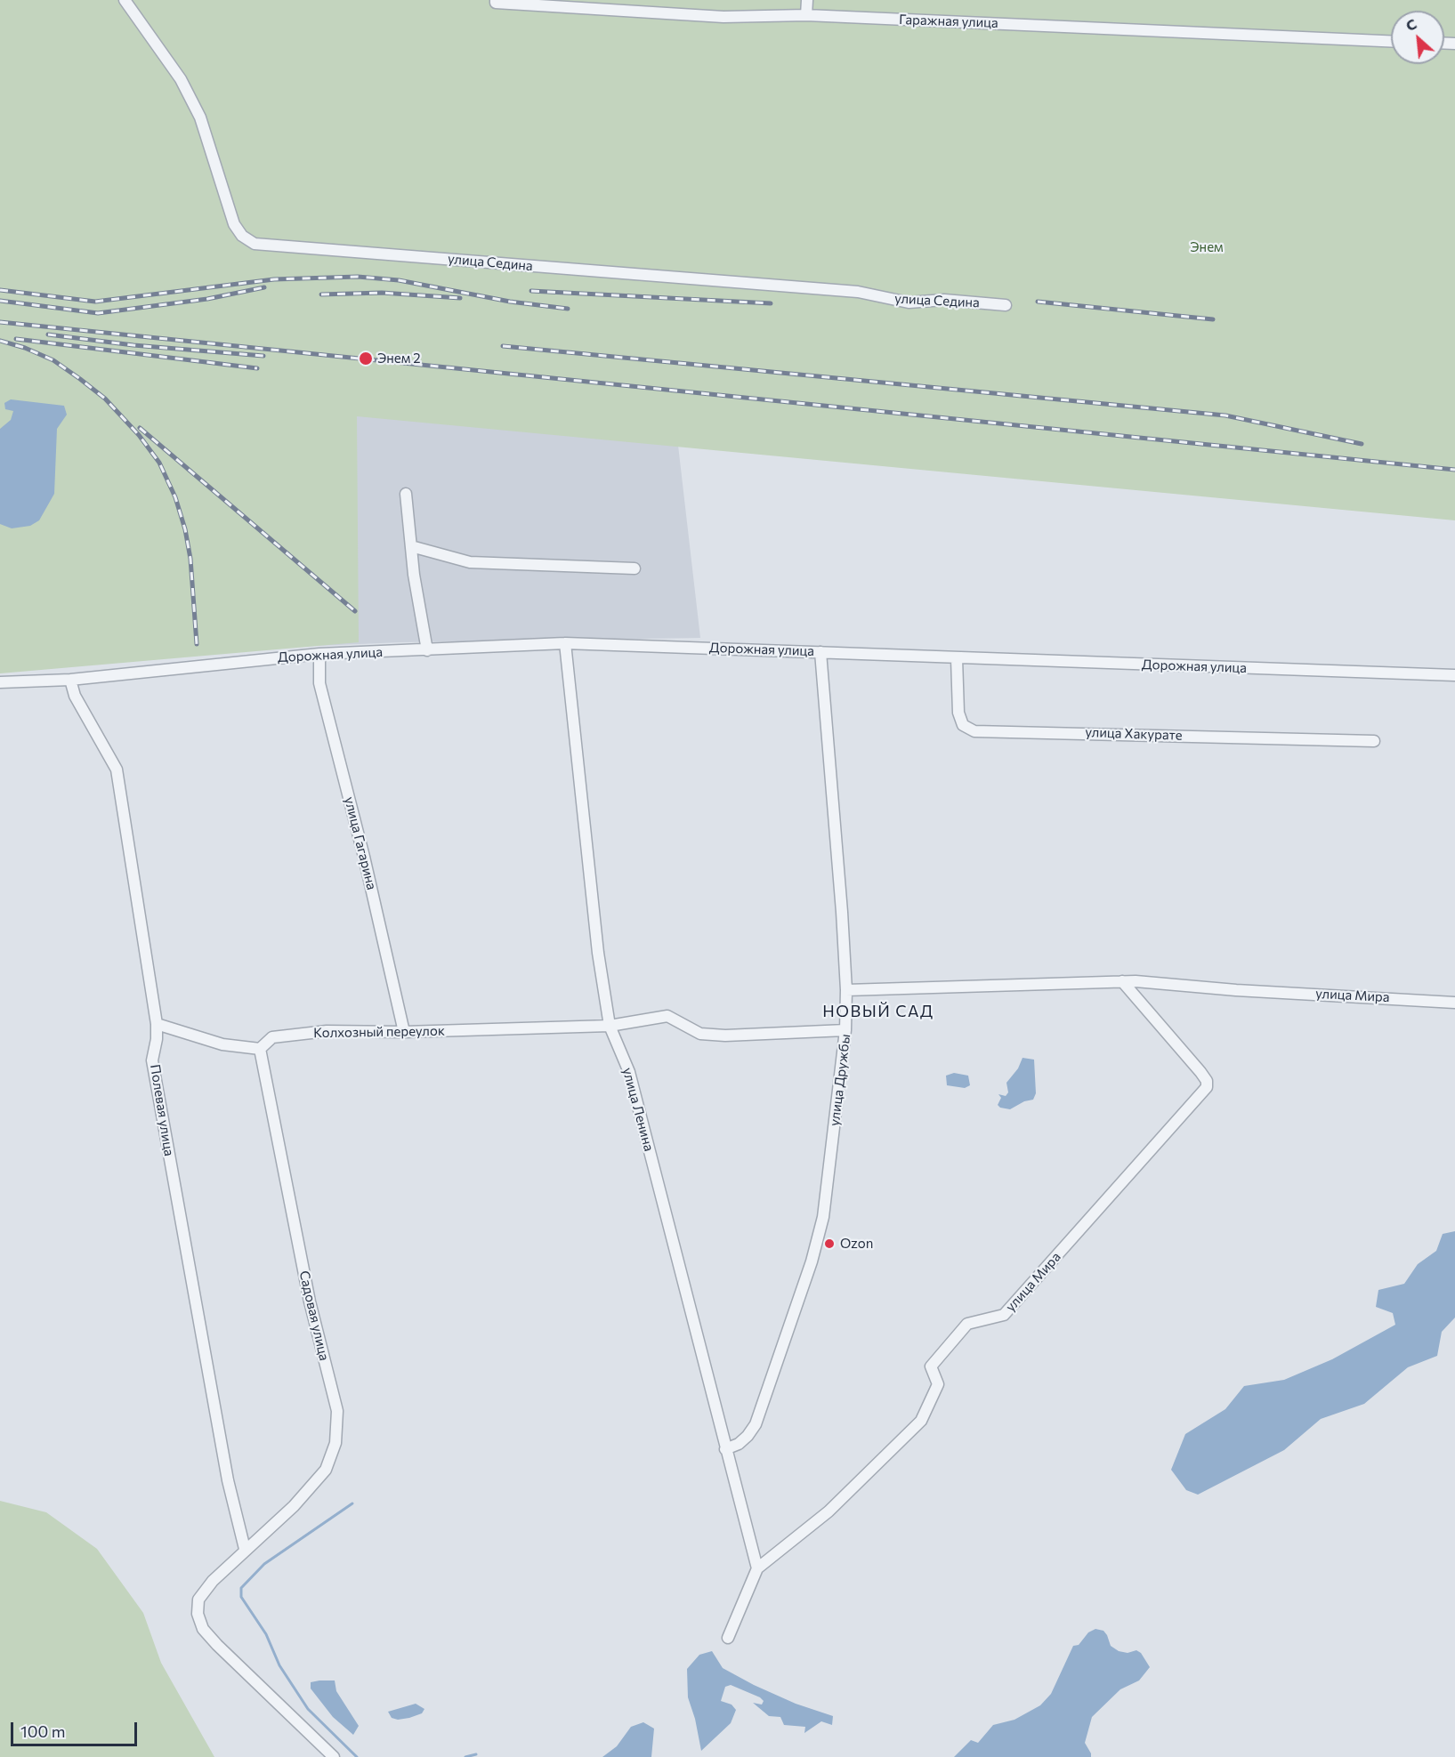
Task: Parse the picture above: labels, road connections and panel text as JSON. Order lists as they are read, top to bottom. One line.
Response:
{"streets":{"street":["Гаражная улица","улица Седина","Дорожная улица","улица Хакурате","улица Гагарина","улица Мира","Колхозный переулок","улица Дружбы","улица Ленина","Полевая улица","Садовая улица"]},"crossings":[["Дорожная улица","улица Хакурате"],["Дорожная улица","улица Гагарина"],["Дорожная улица","улица Дружбы"],["Дорожная улица","улица Ленина"],["Дорожная улица","Полевая улица"],["улица Гагарина","Колхозный переулок"],["улица Мира","улица Дружбы"],["улица Мира","улица Ленина"],["Колхозный переулок","улица Ленина"],["Колхозный переулок","Садовая улица"],["улица Дружбы","улица Ленина"],["Полевая улица","Садовая улица"]],"districts":["НОВЫЙ САД"],"parks":["Энем"],"places":["Энем 2","Ozon"],"scale_bar":"100 m","north":"top left"}
